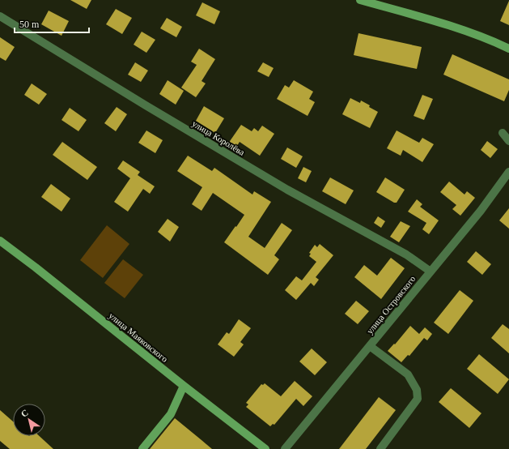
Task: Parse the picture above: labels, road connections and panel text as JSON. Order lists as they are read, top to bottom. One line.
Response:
{"streets":{"street":["улица Королёва","улица Островского","улица Маяковского"]},"crossings":[["улица Королёва","улица Островского"]],"scale_bar":"50 m","north":"top left"}
